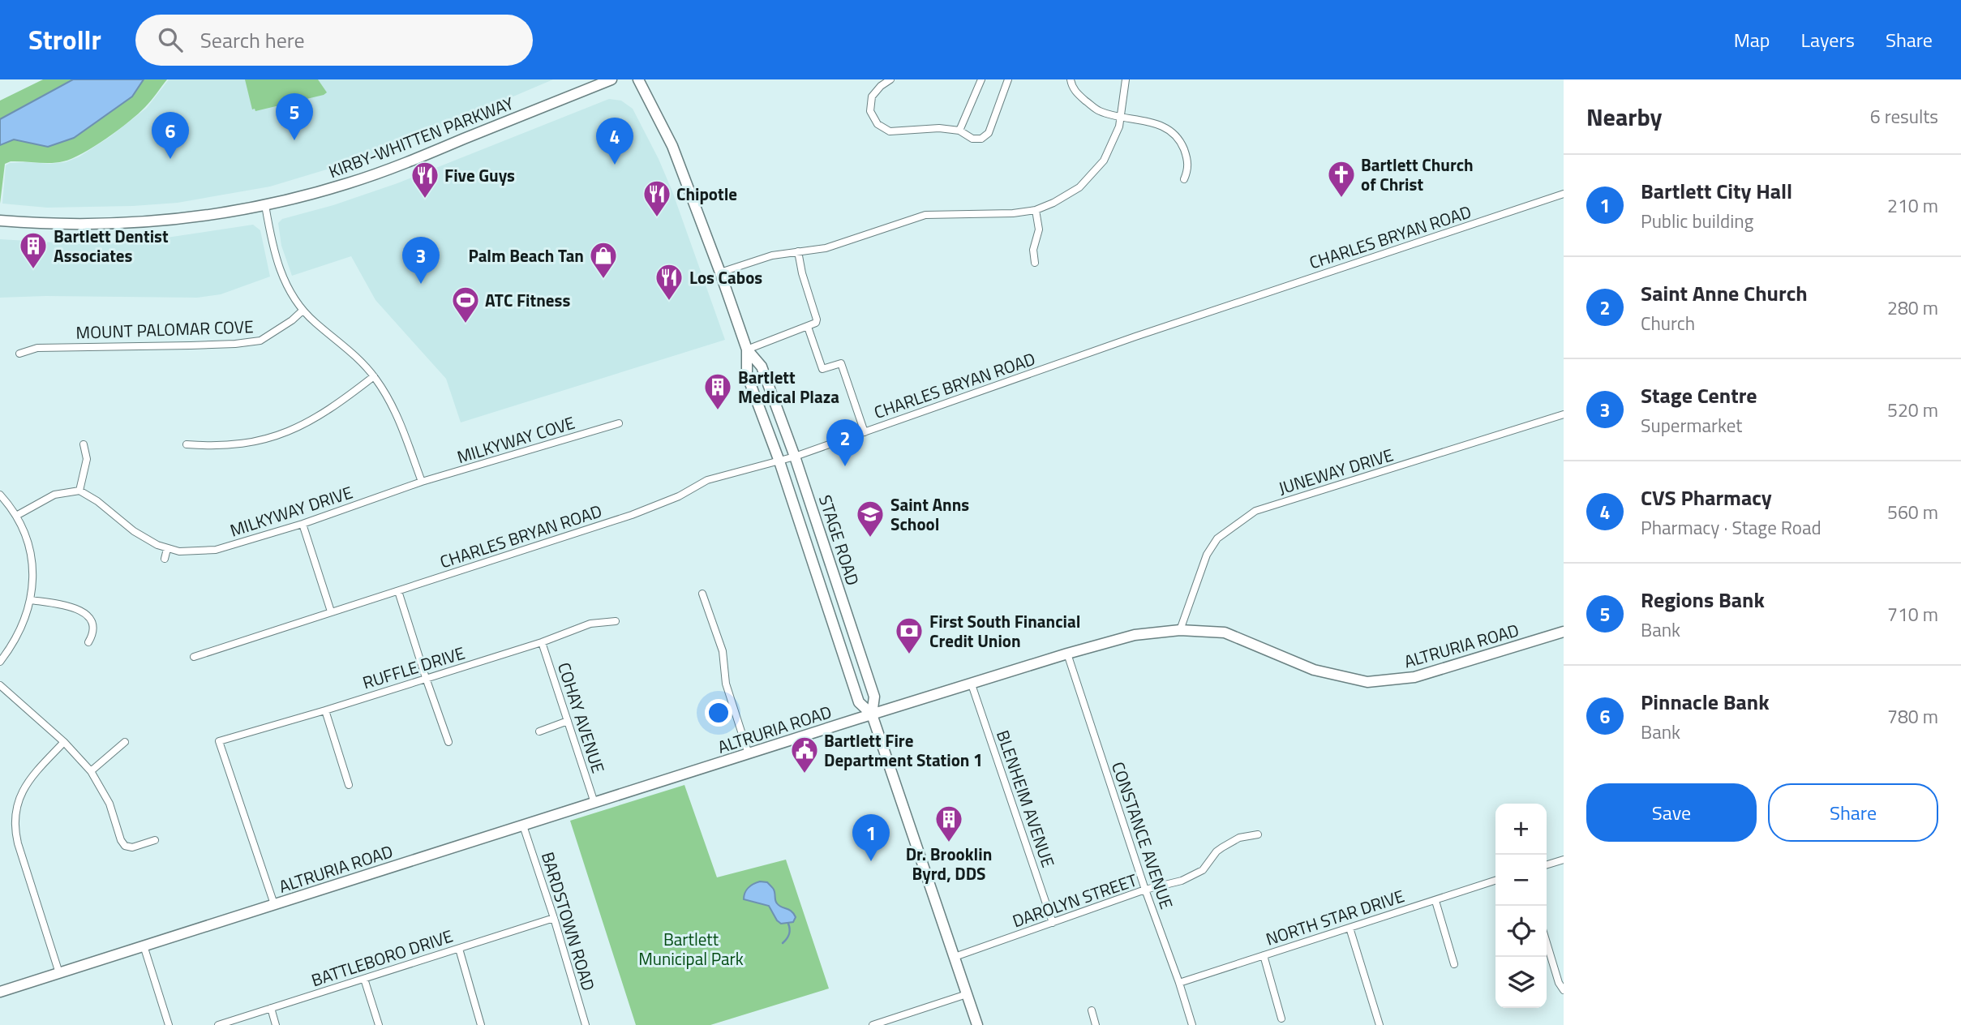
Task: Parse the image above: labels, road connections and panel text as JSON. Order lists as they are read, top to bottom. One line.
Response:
{"streets":{"main road":["KIRBY-WHITTEN PARKWAY","STAGE ROAD","ALTRURIA ROAD"],"street":["CHARLES BRYAN ROAD","MOUNT PALOMAR COVE","MILKYWAY COVE","JUNEWAY DRIVE","MILKYWAY DRIVE","RUFFLE DRIVE","COHAY AVENUE","BLENHEIM AVENUE","CONSTANCE AVENUE","DAROLYN STREET","NORTH STAR DRIVE","BARDSTOWN ROAD","BATTLEBORO DRIVE"]},"crossings":[["CHARLES BRYAN ROAD","STAGE ROAD"],["MILKYWAY COVE","MILKYWAY DRIVE"],["JUNEWAY DRIVE","ALTRURIA ROAD"],["STAGE ROAD","ALTRURIA ROAD"],["STAGE ROAD","DAROLYN STREET"],["ALTRURIA ROAD","RUFFLE DRIVE"],["ALTRURIA ROAD","COHAY AVENUE"],["ALTRURIA ROAD","BLENHEIM AVENUE"],["ALTRURIA ROAD","CONSTANCE AVENUE"],["ALTRURIA ROAD","BARDSTOWN ROAD"],["RUFFLE DRIVE","COHAY AVENUE"],["BLENHEIM AVENUE","DAROLYN STREET"],["CONSTANCE AVENUE","DAROLYN STREET"],["CONSTANCE AVENUE","NORTH STAR DRIVE"],["BARDSTOWN ROAD","BATTLEBORO DRIVE"]],"parks":["Bartlett Municipal Park"],"places":{"church":["Bartlett Church of Christ"],"restaurant":["Five Guys","Chipotle","Los Cabos"],"building":["Bartlett Dentist Associates","Bartlett Medical Plaza","Dr. Brooklin Byrd, DDS"],"shop":["Palm Beach Tan"],"sports":["ATC Fitness"],"school or university":["Saint Anns School"],"bank":["First South Financial Credit Union"],"public building":["Bartlett Fire Department Station 1"]},"page":{"header":"Strollr","search":"Search here","nav":["Map","Layers","Share"],"heading":["Nearby","6 results"],"pins":["5","6","4","3","2","1"],"list":[{"mark":"1","name":"Bartlett City Hall","note":"Public building","value":"210 m"},{"mark":"2","name":"Saint Anne Church","note":"Church","value":"280 m"},{"mark":"3","name":"Stage Centre","note":"Supermarket","value":"520 m"},{"mark":"4","name":"CVS Pharmacy","note":"Pharmacy · Stage Road","value":"560 m"},{"mark":"5","name":"Regions Bank","note":"Bank","value":"710 m"},{"mark":"6","name":"Pinnacle Bank","note":"Bank","value":"780 m"}],"buttons":["Save","Share"],"map_buttons":["+","−"]}}
